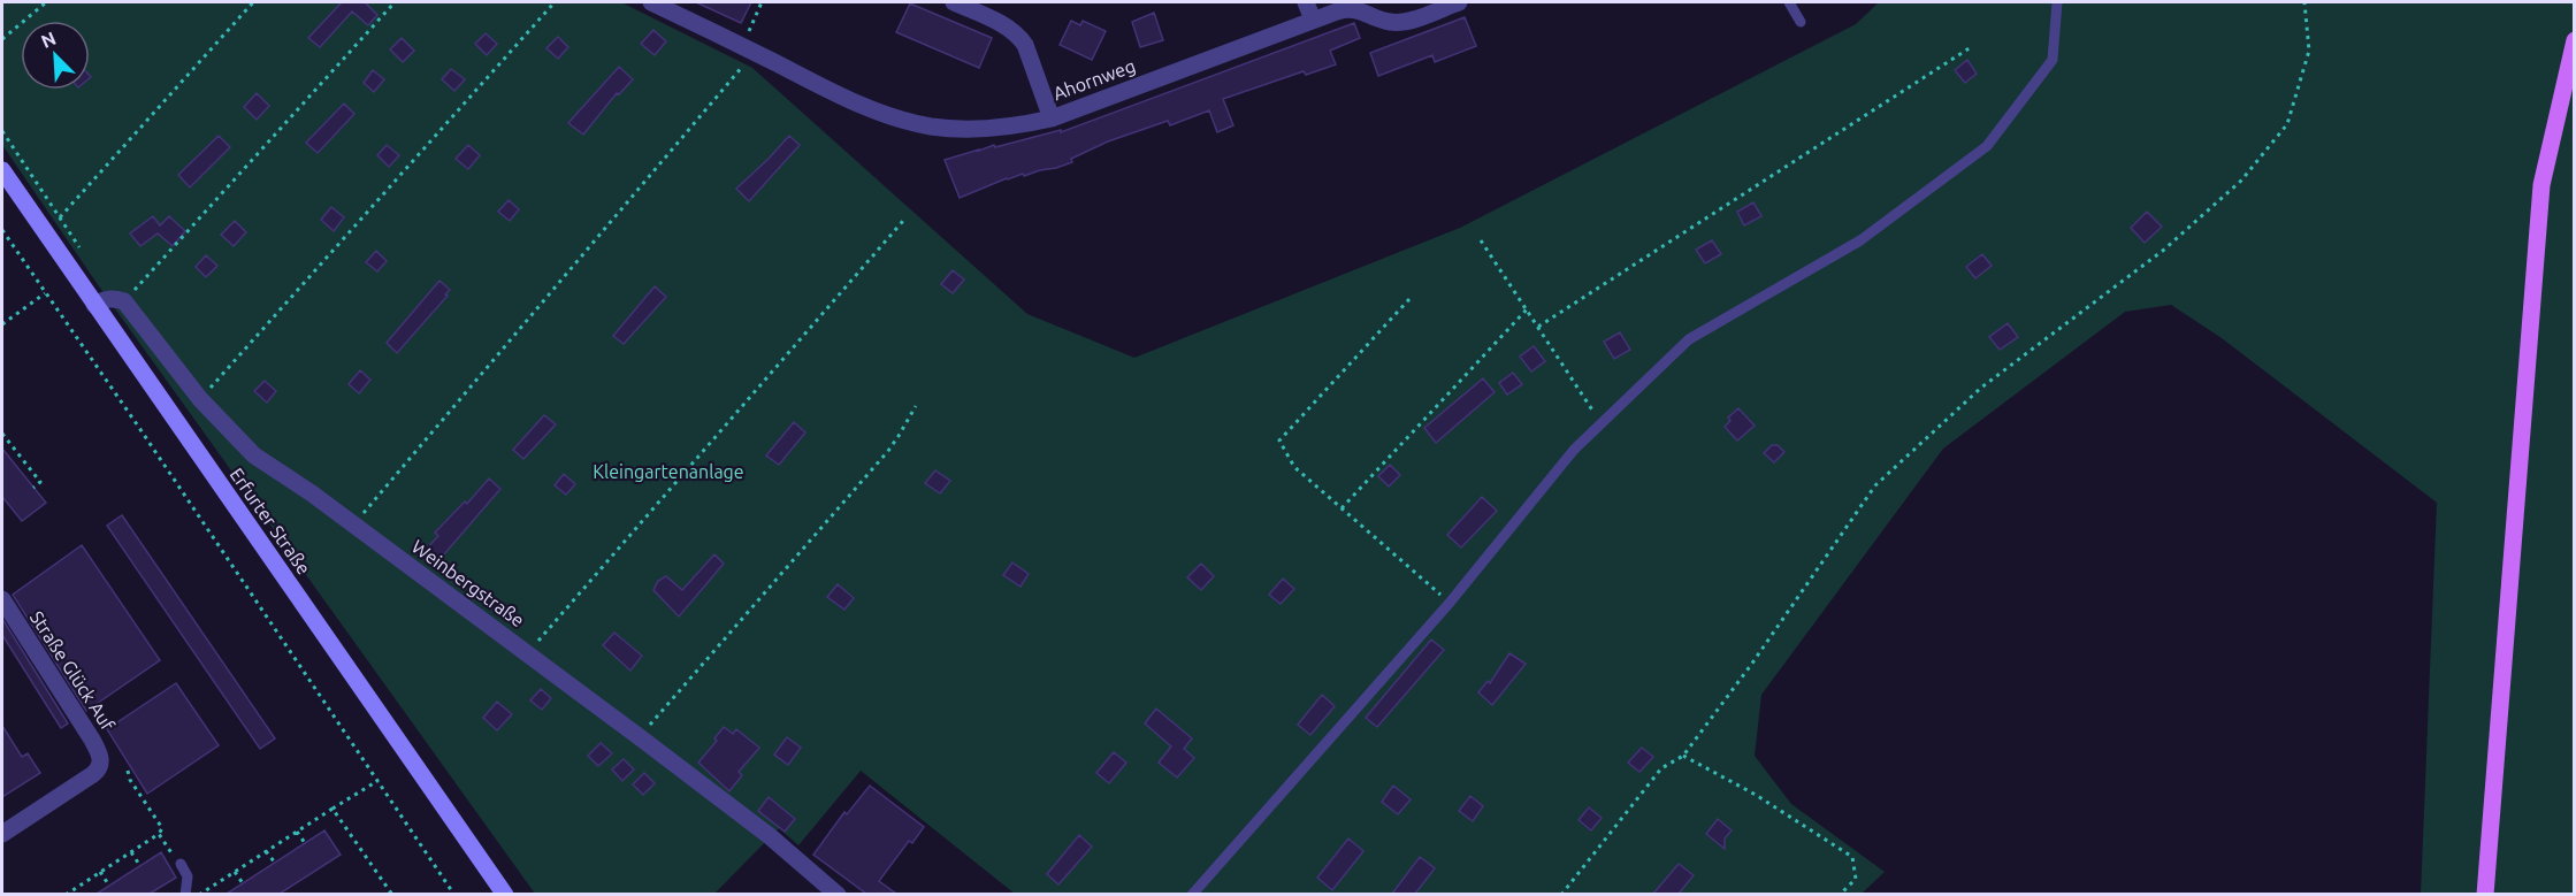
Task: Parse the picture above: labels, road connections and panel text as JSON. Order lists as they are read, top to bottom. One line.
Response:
{"streets":{"main road":["Erfurter Straße"],"street":["Ahornweg","Weinbergstraße","Straße Glück Auf"]},"parks":["Kleingartenanlage"],"north":"top left"}
